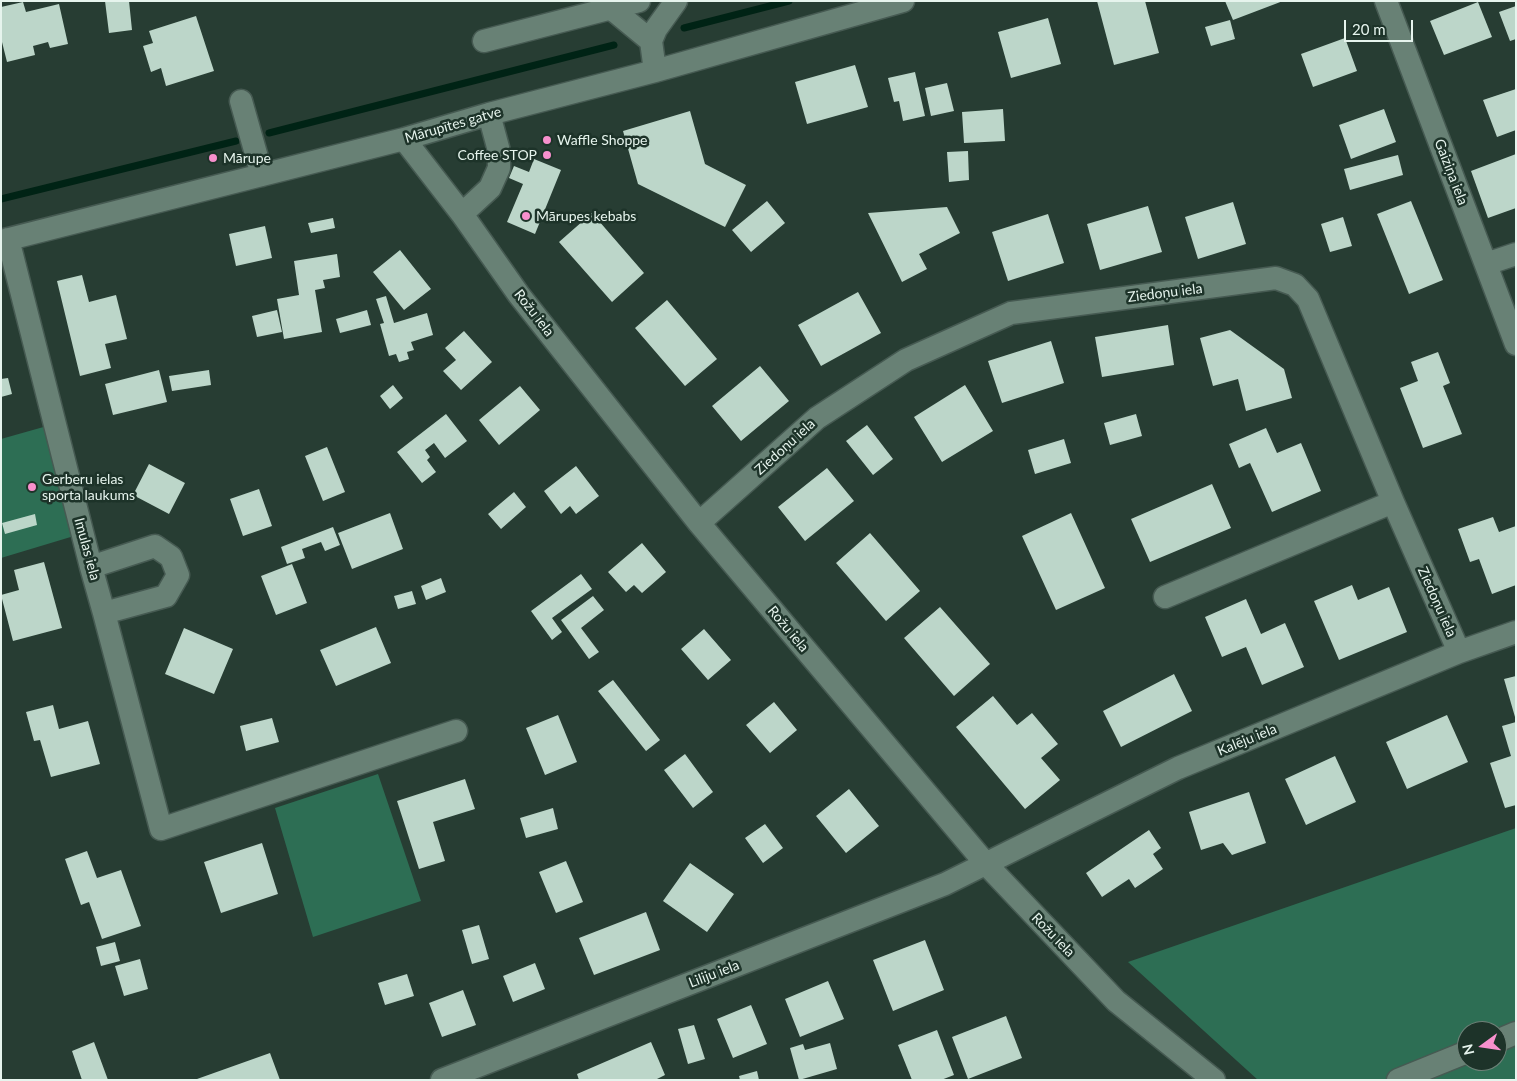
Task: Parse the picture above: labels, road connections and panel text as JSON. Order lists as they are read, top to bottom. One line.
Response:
{"streets":{"street":["Mārupītes gatve","Gaiziņa iela","Ziedoņu iela","Rožu iela","Imulas iela","Kalēju iela","Liliju iela"]},"crossings":[["Mārupītes gatve","Rožu iela"],["Mārupītes gatve","Imulas iela"],["Ziedoņu iela","Rožu iela"],["Ziedoņu iela","Kalēju iela"],["Rožu iela","Kalēju iela"],["Rožu iela","Liliju iela"],["Kalēju iela","Liliju iela"]],"places":["Waffle Shoppe","Coffee STOP","Mārupe","Mārupes kebabs","Gerberu ielas sporta laukums"],"scale_bar":"20 m","north":"left"}
